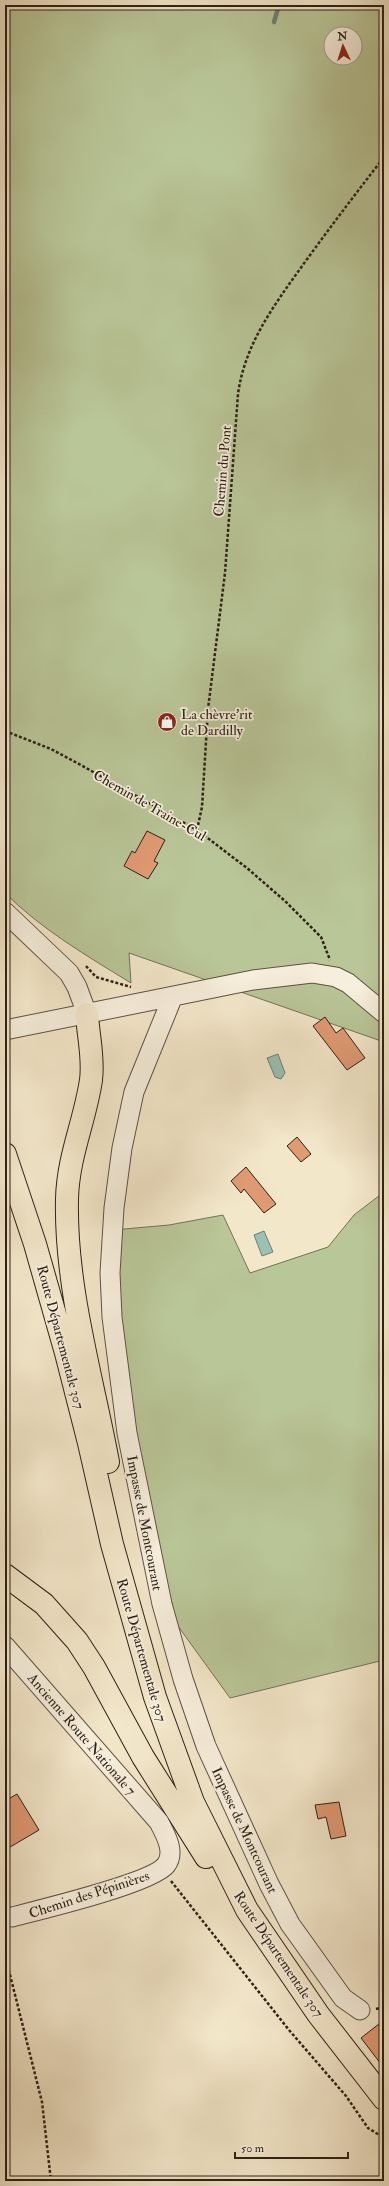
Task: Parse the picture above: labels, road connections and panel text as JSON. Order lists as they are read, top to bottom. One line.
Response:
{"streets":{"main road":["Route Départementale 307"],"street":["Impasse de Montcourant","Ancienne Route Nationale 7","Chemin des Pépinières"],"path":["Chemin du Pont","Chemin de Traine-Cul"]},"crossings":[["Chemin du Pont","Chemin de Traine-Cul"],["Ancienne Route Nationale 7","Chemin des Pépinières"]],"places":{"shop":["La chèvre'rit de Dardilly"]},"scale_bar":"50 m","north":"top"}
